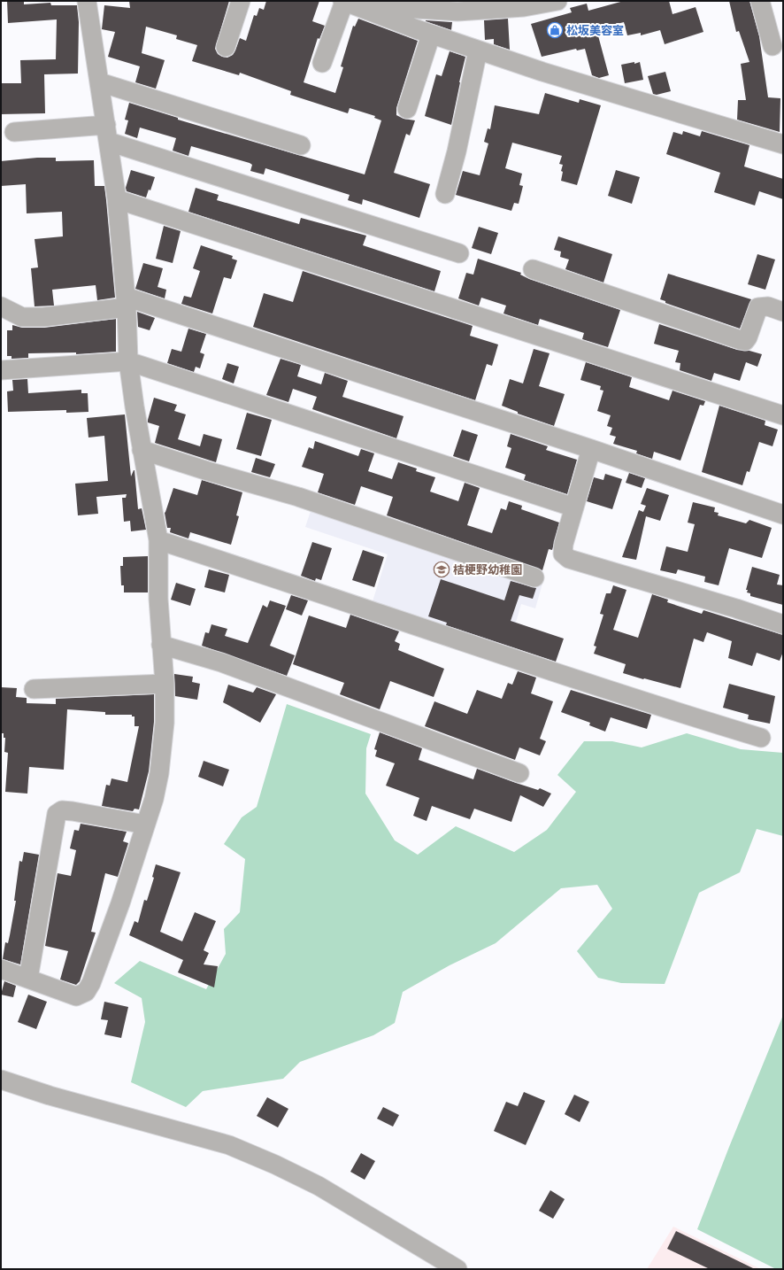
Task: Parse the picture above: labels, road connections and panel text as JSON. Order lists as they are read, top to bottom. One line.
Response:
{"places":{"shop":["松坂美容室"],"school or university":["桔梗野幼稚園"]}}
